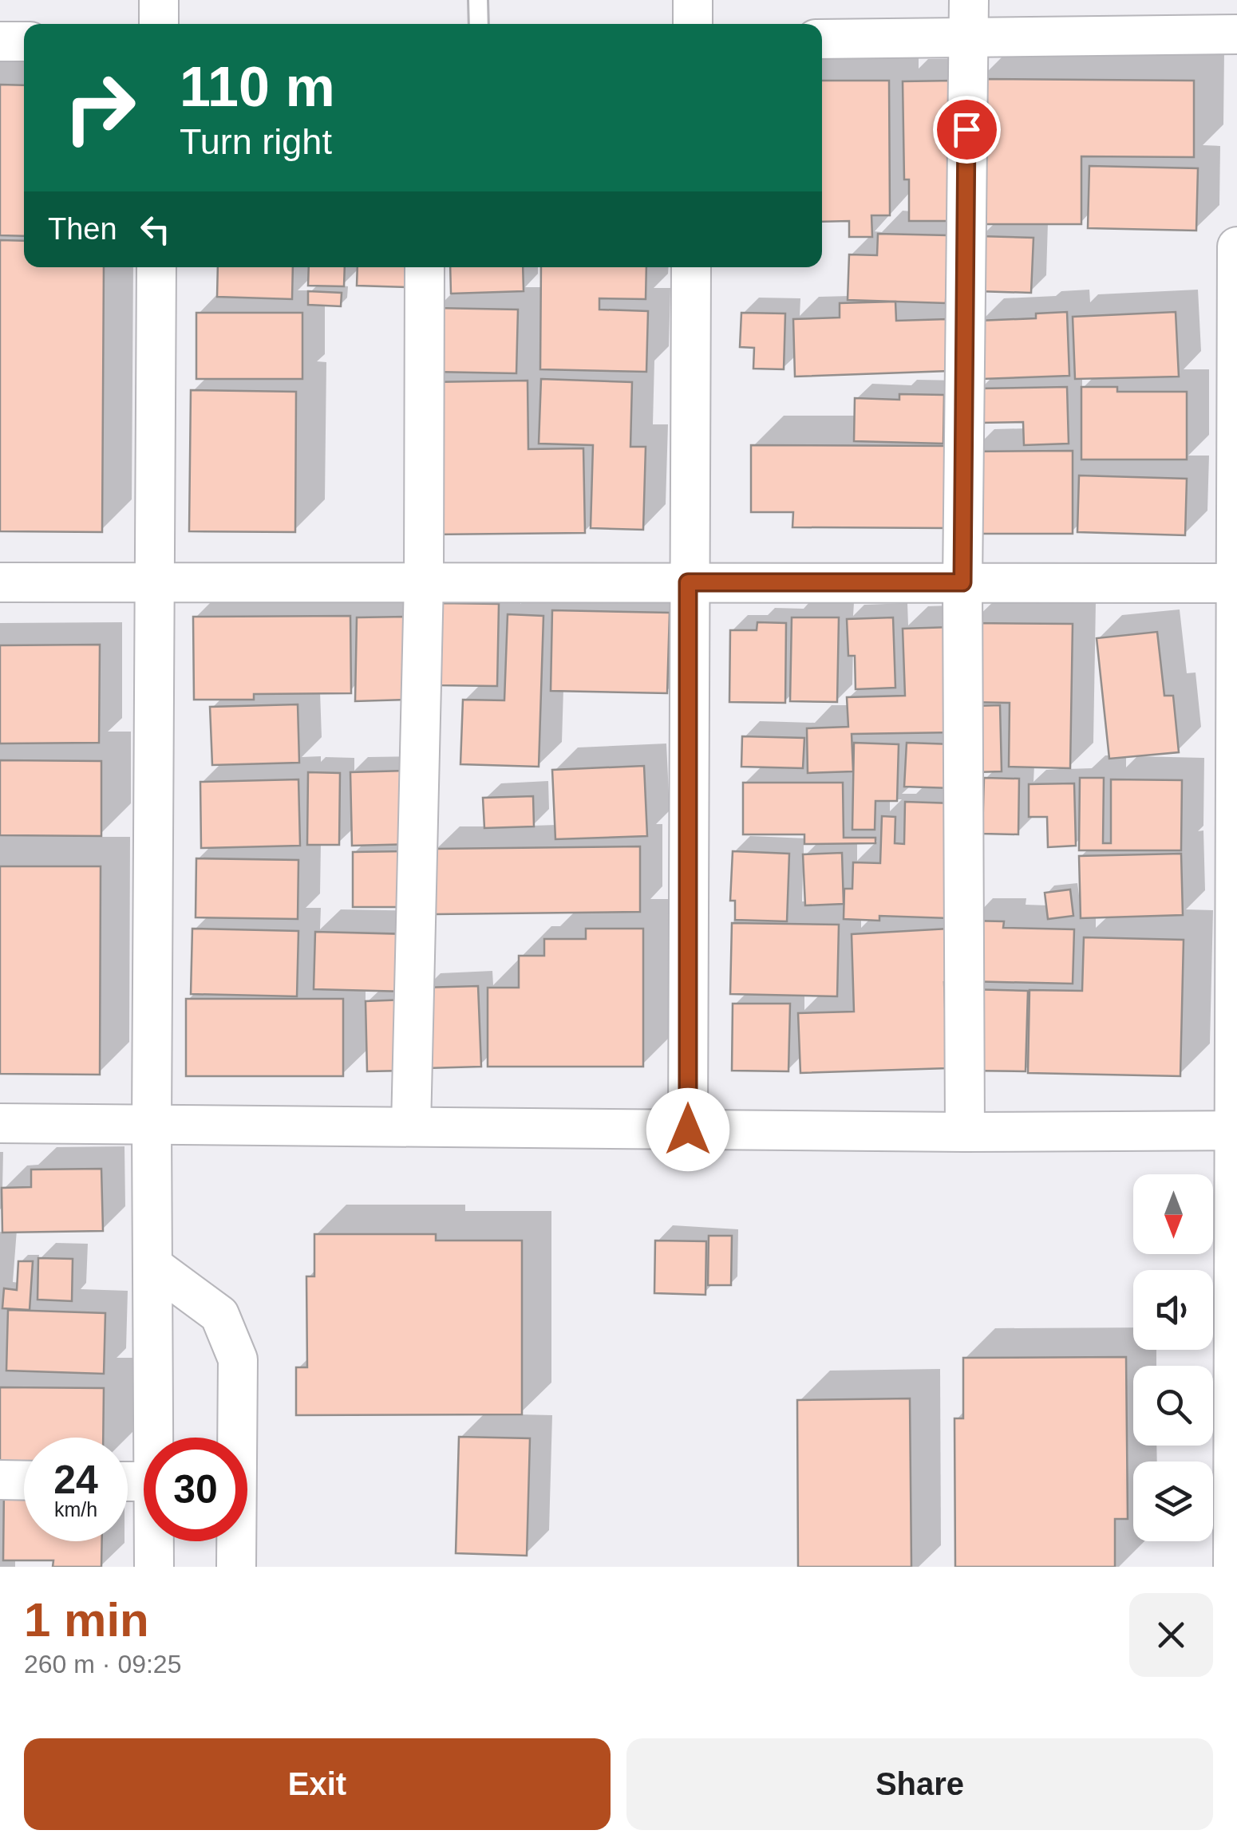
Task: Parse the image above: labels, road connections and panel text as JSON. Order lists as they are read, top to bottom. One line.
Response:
{"north":"bottom","page":{"turn":["110 m","Turn right"],"then":"Then","speed":"24 km/h","limit":"30","heading":["1 min","260 m · 09:25"],"buttons":["Exit","Share"]}}
